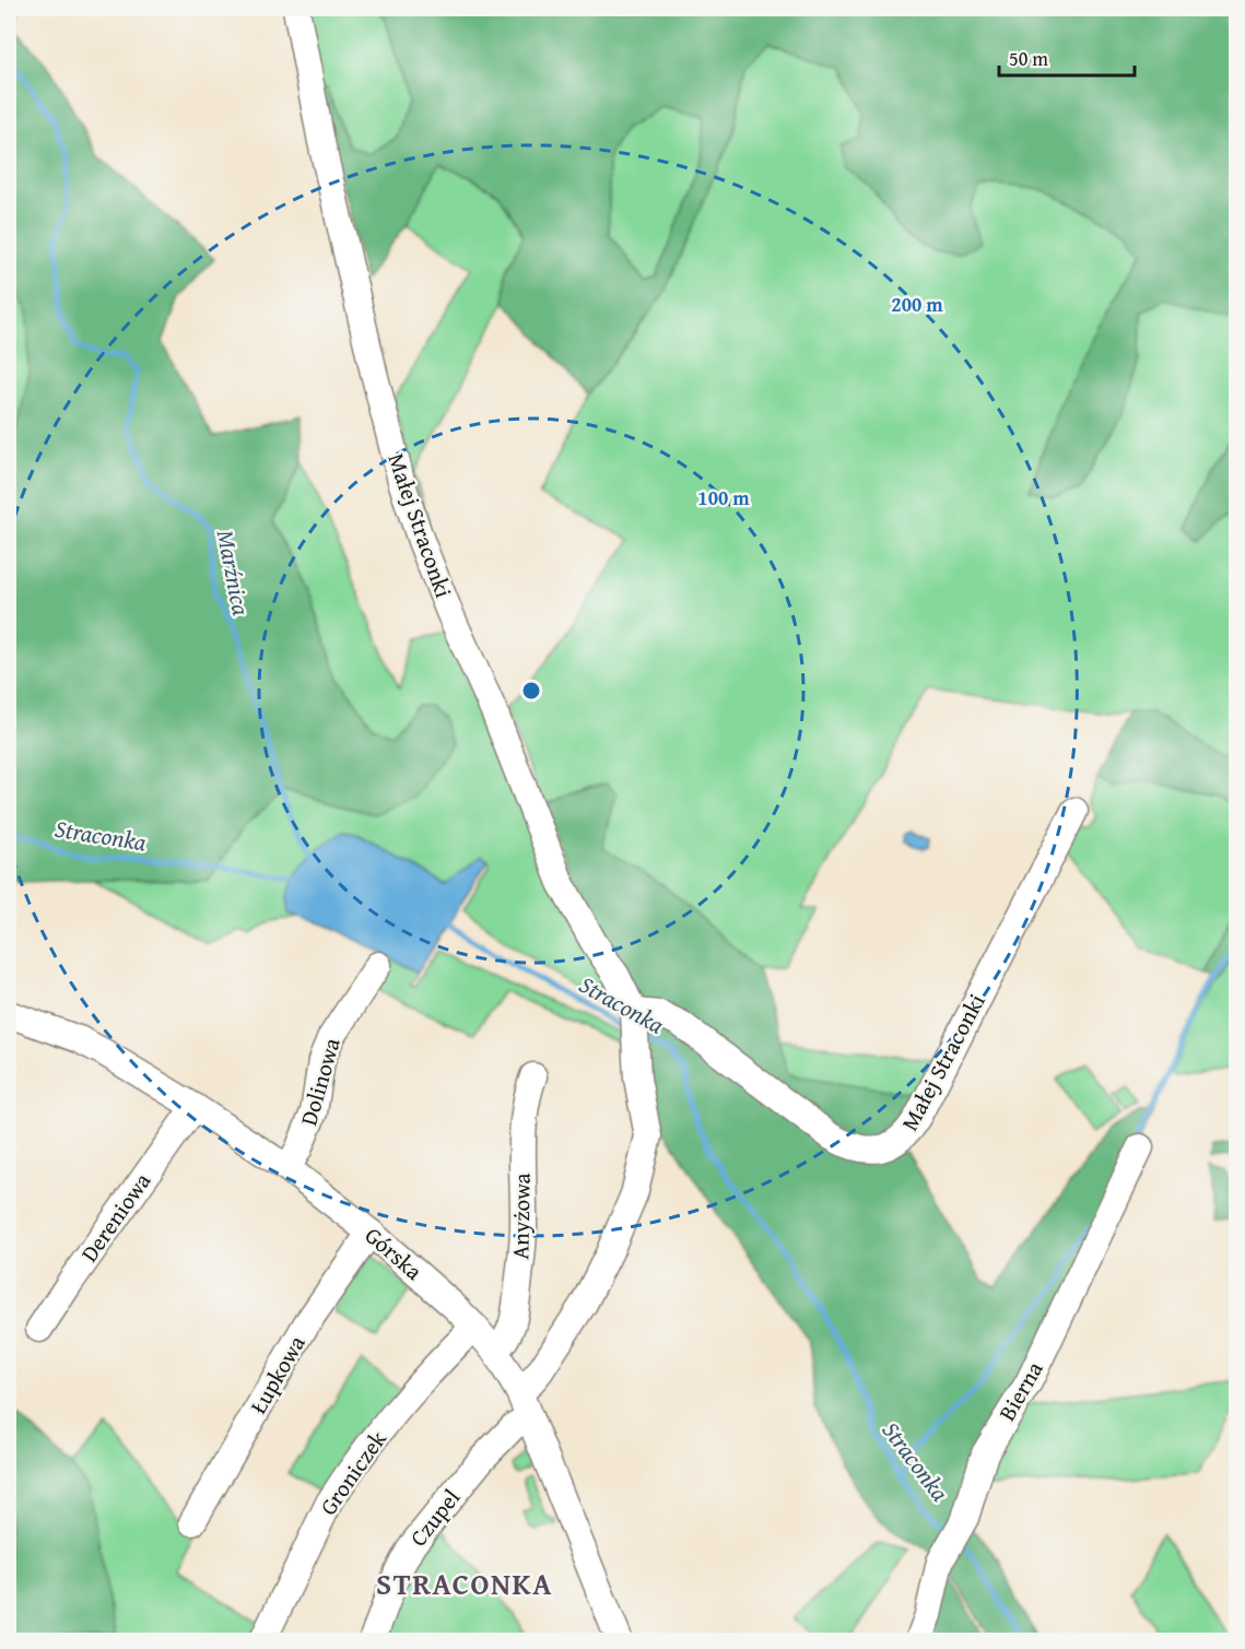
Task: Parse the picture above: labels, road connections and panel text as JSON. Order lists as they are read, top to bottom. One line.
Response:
{"streets":{"street":["Małej Straconki","Dolinowa","Anyżowa","Dereniowa","Górska","Łupkowa","Bierna","Groniczek","Czupel"]},"crossings":[["Małej Straconki","Górska"],["Dolinowa","Górska"],["Anyżowa","Górska"],["Dereniowa","Górska"],["Górska","Łupkowa"],["Górska","Groniczek"],["Górska","Czupel"]],"districts":["STRACONKA"],"water":["Marźnica","Straconka"],"scale_bar":"50 m","rings":["200 m","100 m"]}
